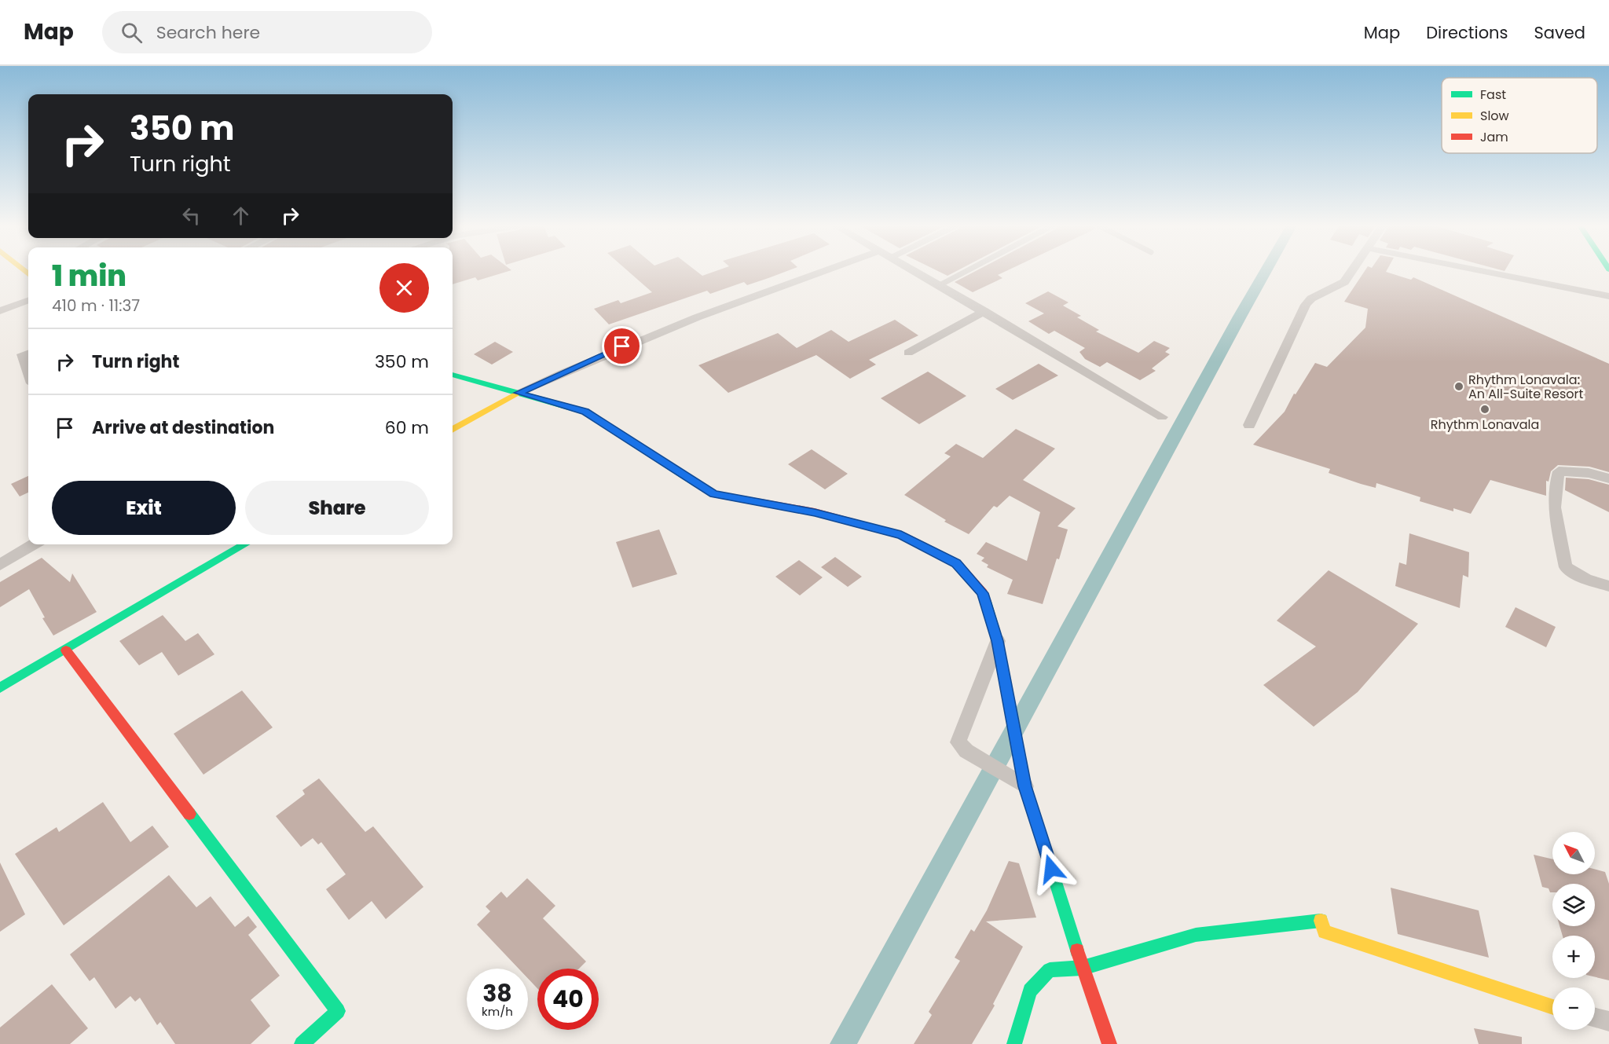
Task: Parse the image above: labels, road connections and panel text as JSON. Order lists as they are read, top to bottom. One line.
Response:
{"places":["Rhythm Lonavala: An All-Suite Resort","Rhythm Lonavala"],"legend":["Fast","Slow","Jam"],"north":"top left","page":{"header":"Map","search":"Search here","nav":["Map","Directions","Saved"],"turn":["350 m","Turn right"],"heading":["1 min","410 m · 11:37"],"list":[{"name":"Turn right","value":"350 m"},{"name":"Arrive at destination","value":"60 m"}],"buttons":["Exit","Share"],"map_buttons":["+","−"],"speed":"38 km/h","limit":"40"}}
